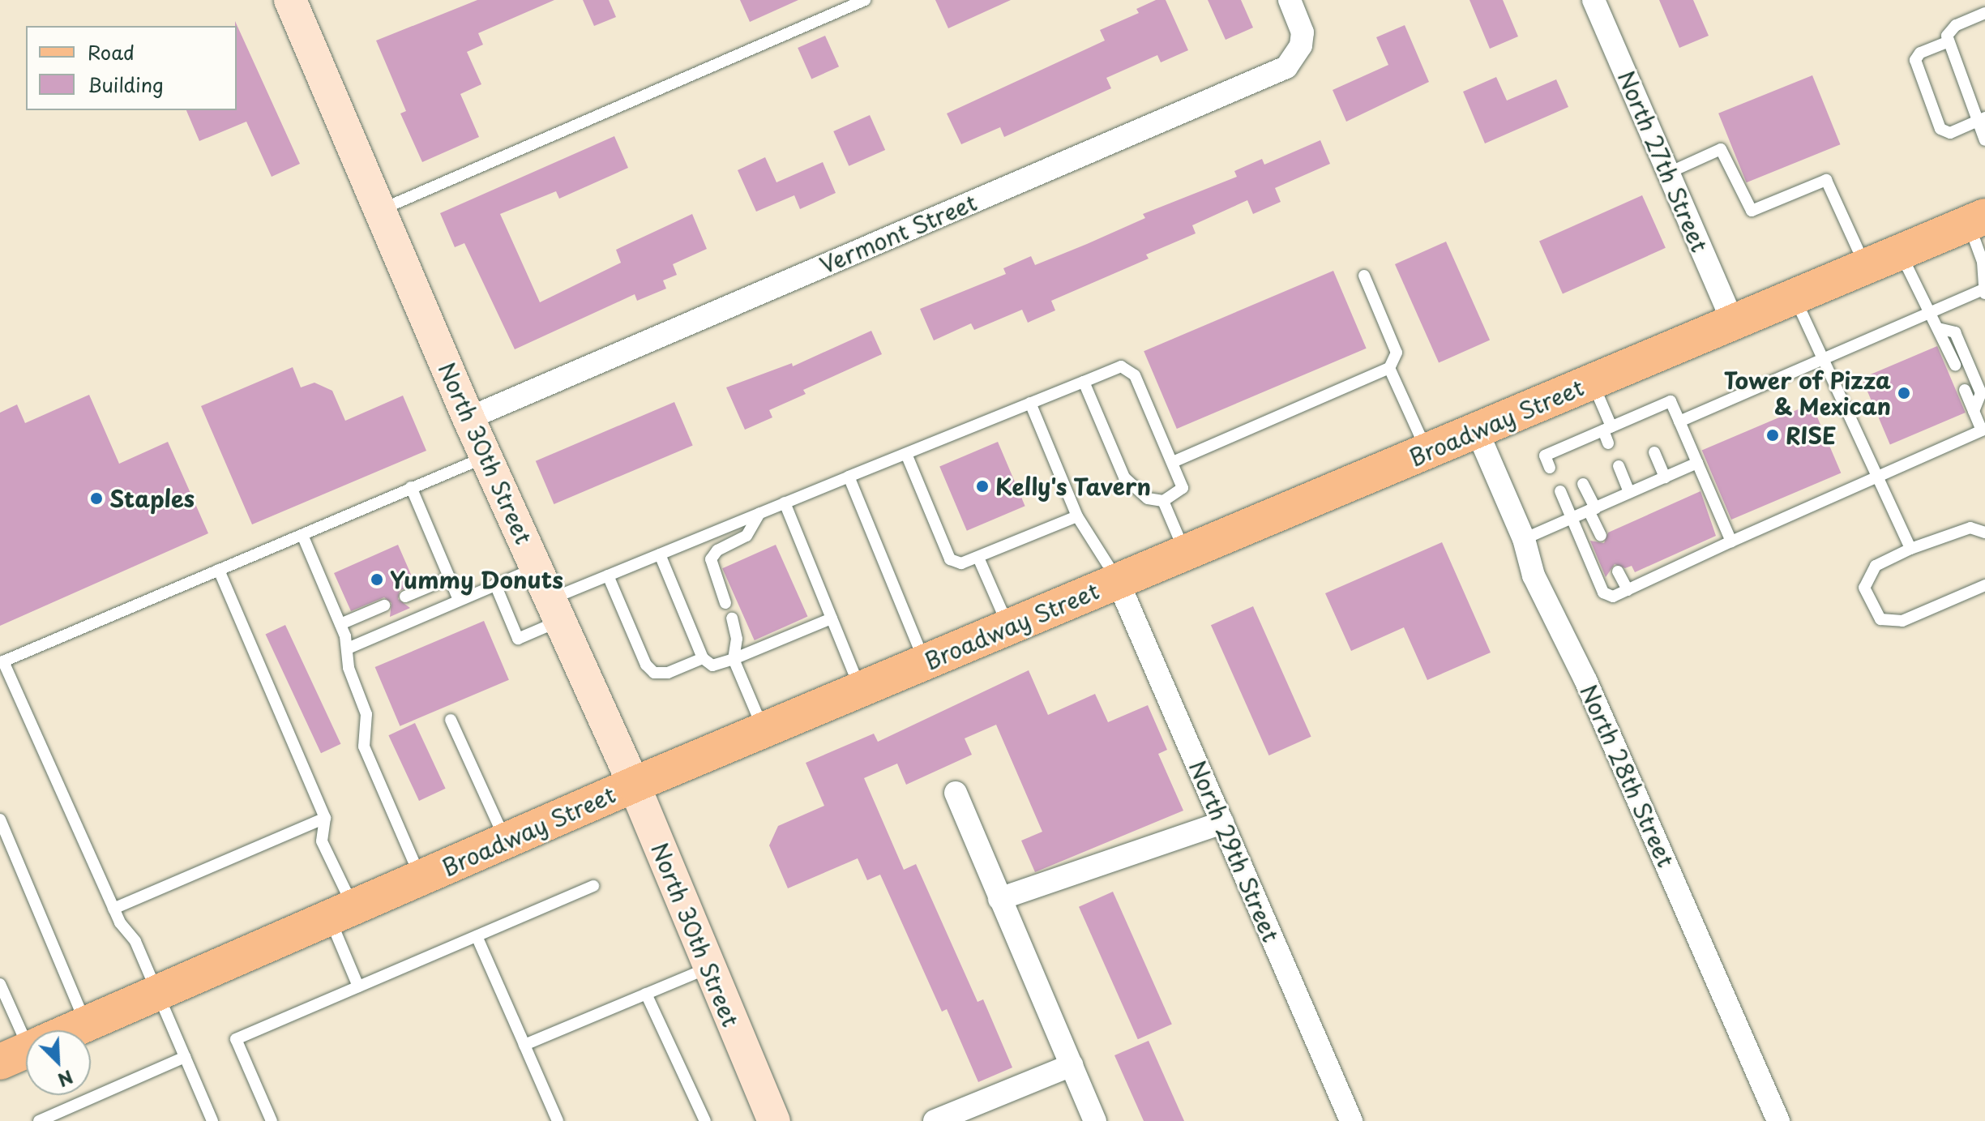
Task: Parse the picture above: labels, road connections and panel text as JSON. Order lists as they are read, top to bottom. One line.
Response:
{"streets":{"main road":["Broadway Street"],"street":["North 27th Street","Vermont Street","North 30th Street","North 28th Street","North 29th Street"]},"crossings":[["North 27th Street","Broadway Street"],["Vermont Street","North 30th Street"],["Broadway Street","North 30th Street"],["Broadway Street","North 28th Street"],["Broadway Street","North 29th Street"]],"places":["Tower of Pizza & Mexican","RISE","Kelly's Tavern","Staples","Yummy Donuts"],"legend":["Road","Building"],"north":"bottom right"}
